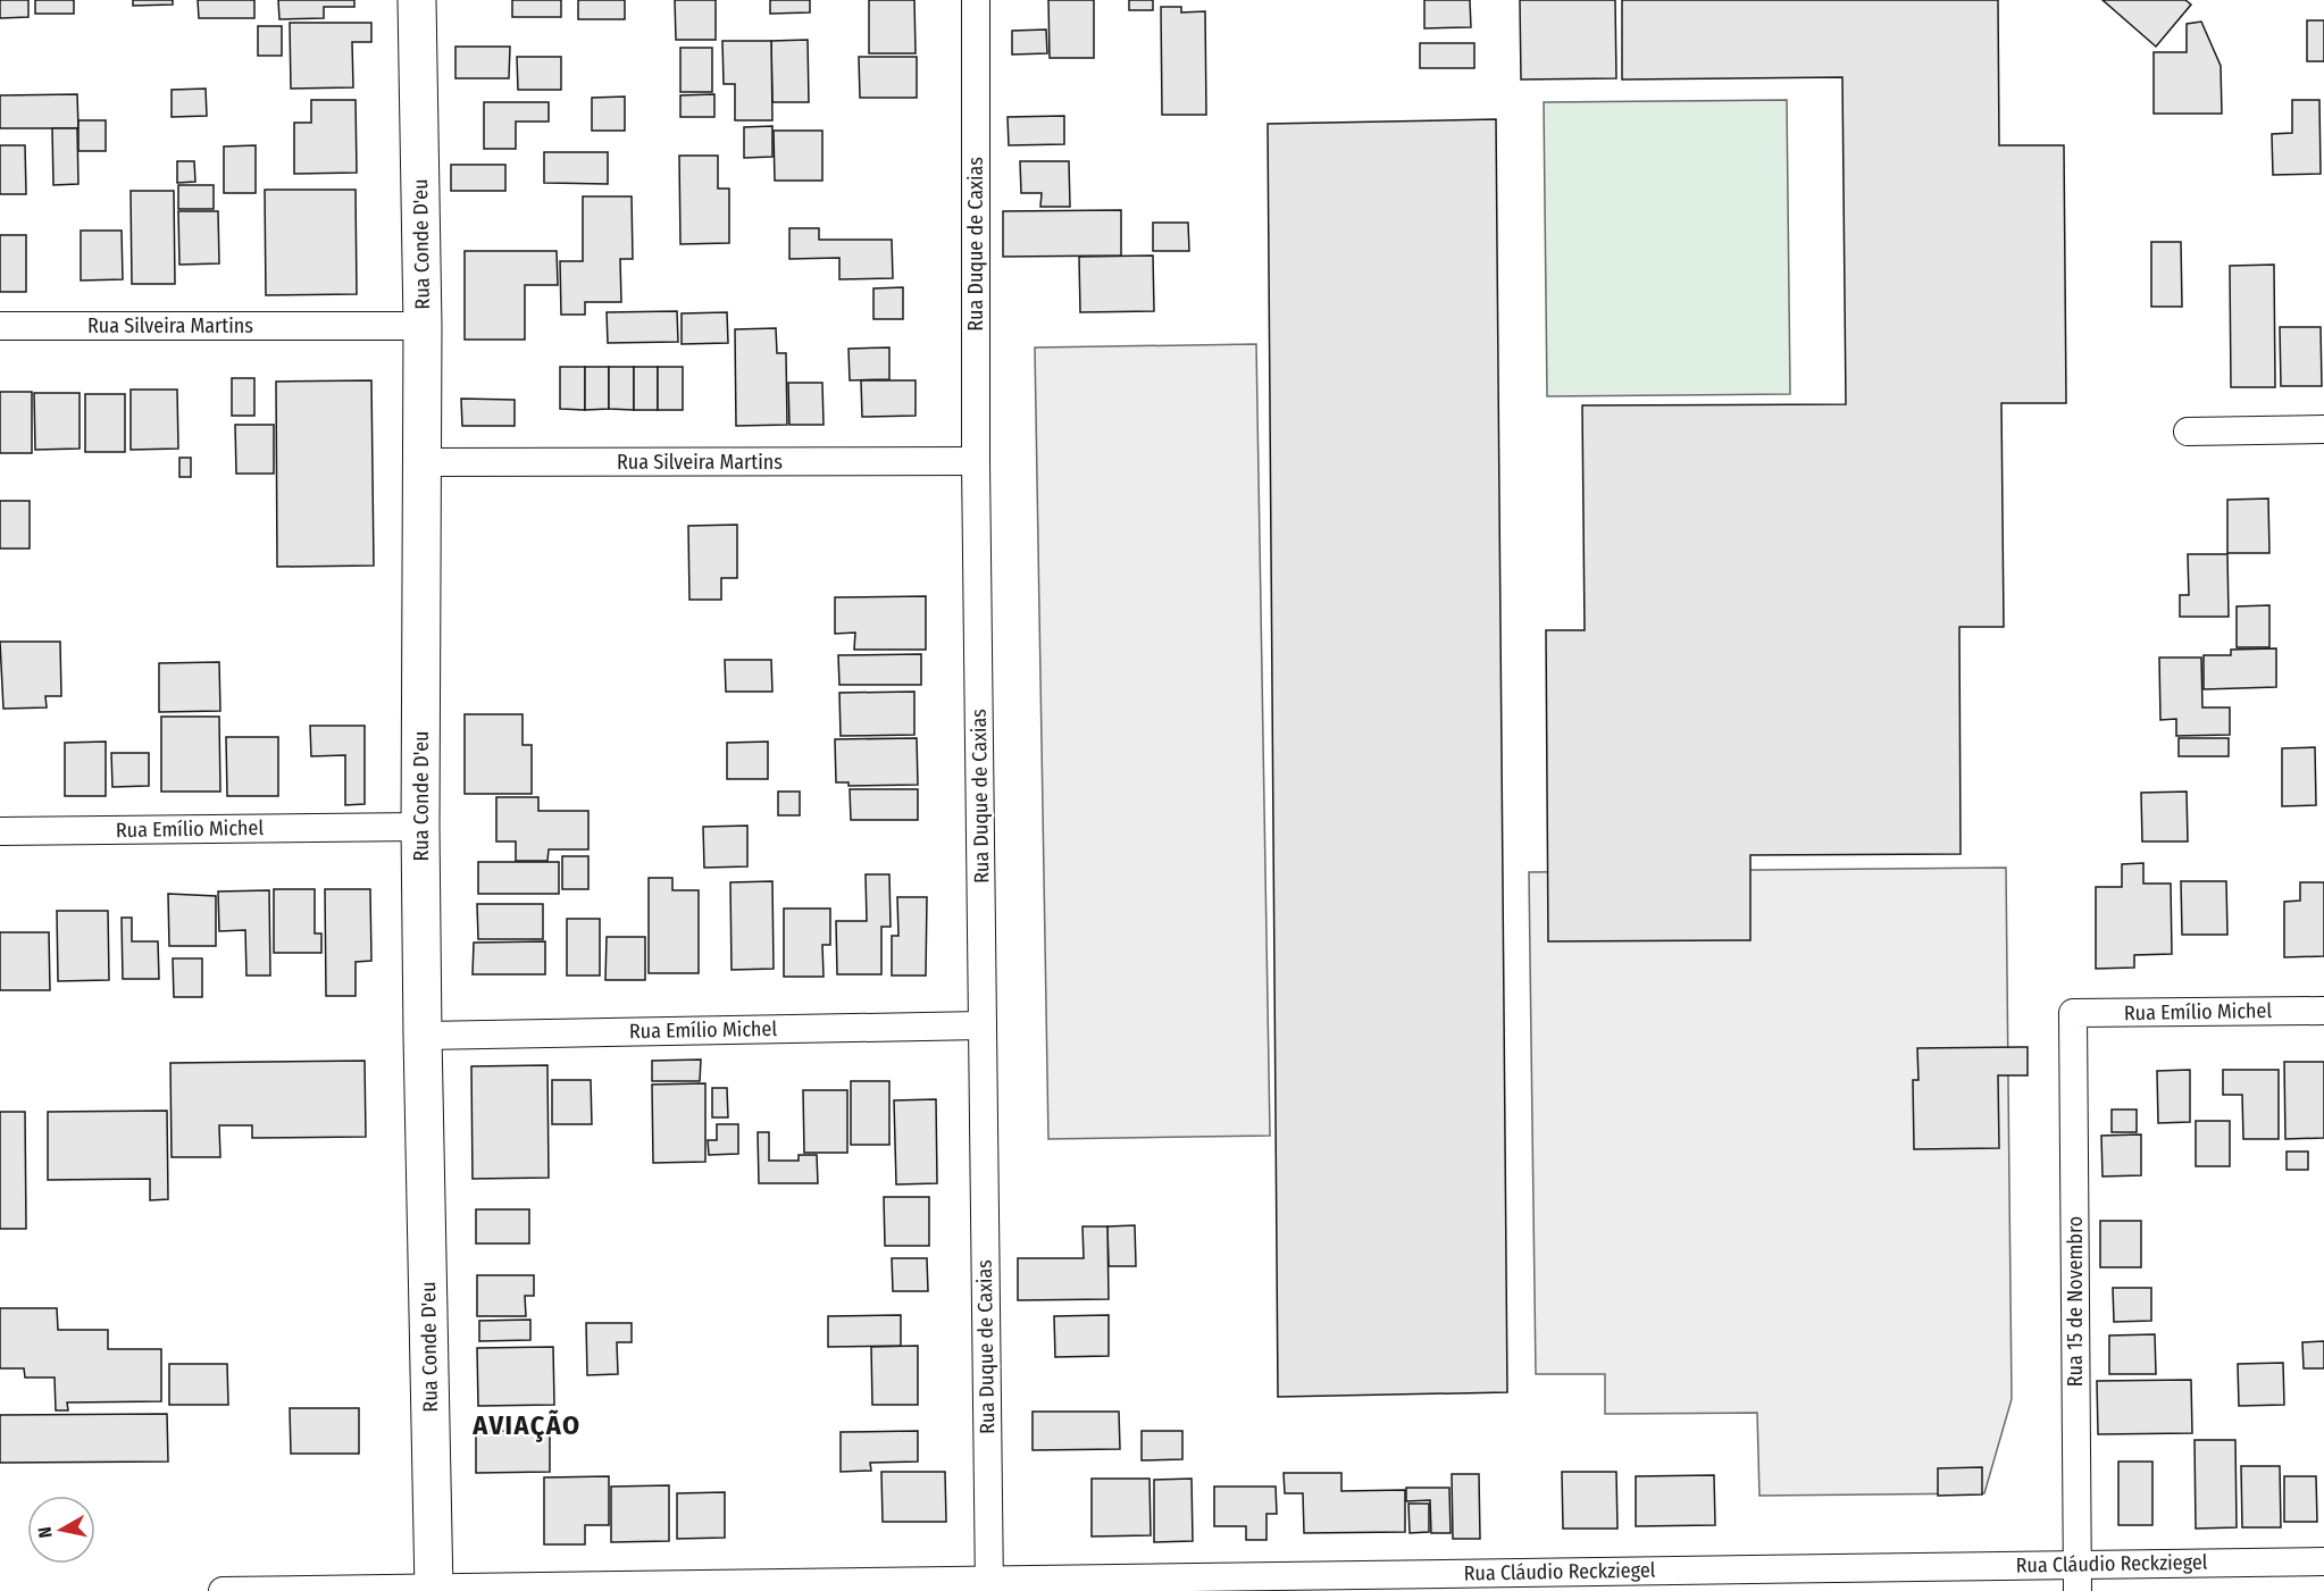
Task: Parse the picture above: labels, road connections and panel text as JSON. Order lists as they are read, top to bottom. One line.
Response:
{"streets":{"street":["Rua Conde D'eu","Rua Duque de Caxias","Rua Silveira Martins","Rua Emílio Michel","Rua 15 de Novembro","Rua Cláudio Reckziegel"]},"crossings":[["Rua Conde D'eu","Rua Silveira Martins"],["Rua Conde D'eu","Rua Emílio Michel"],["Rua Conde D'eu","Rua Cláudio Reckziegel"],["Rua Duque de Caxias","Rua Silveira Martins"],["Rua Duque de Caxias","Rua Emílio Michel"],["Rua Duque de Caxias","Rua Cláudio Reckziegel"],["Rua Emílio Michel","Rua 15 de Novembro"],["Rua 15 de Novembro","Rua Cláudio Reckziegel"]],"districts":["AVIAÇÃO"],"north":"left"}
